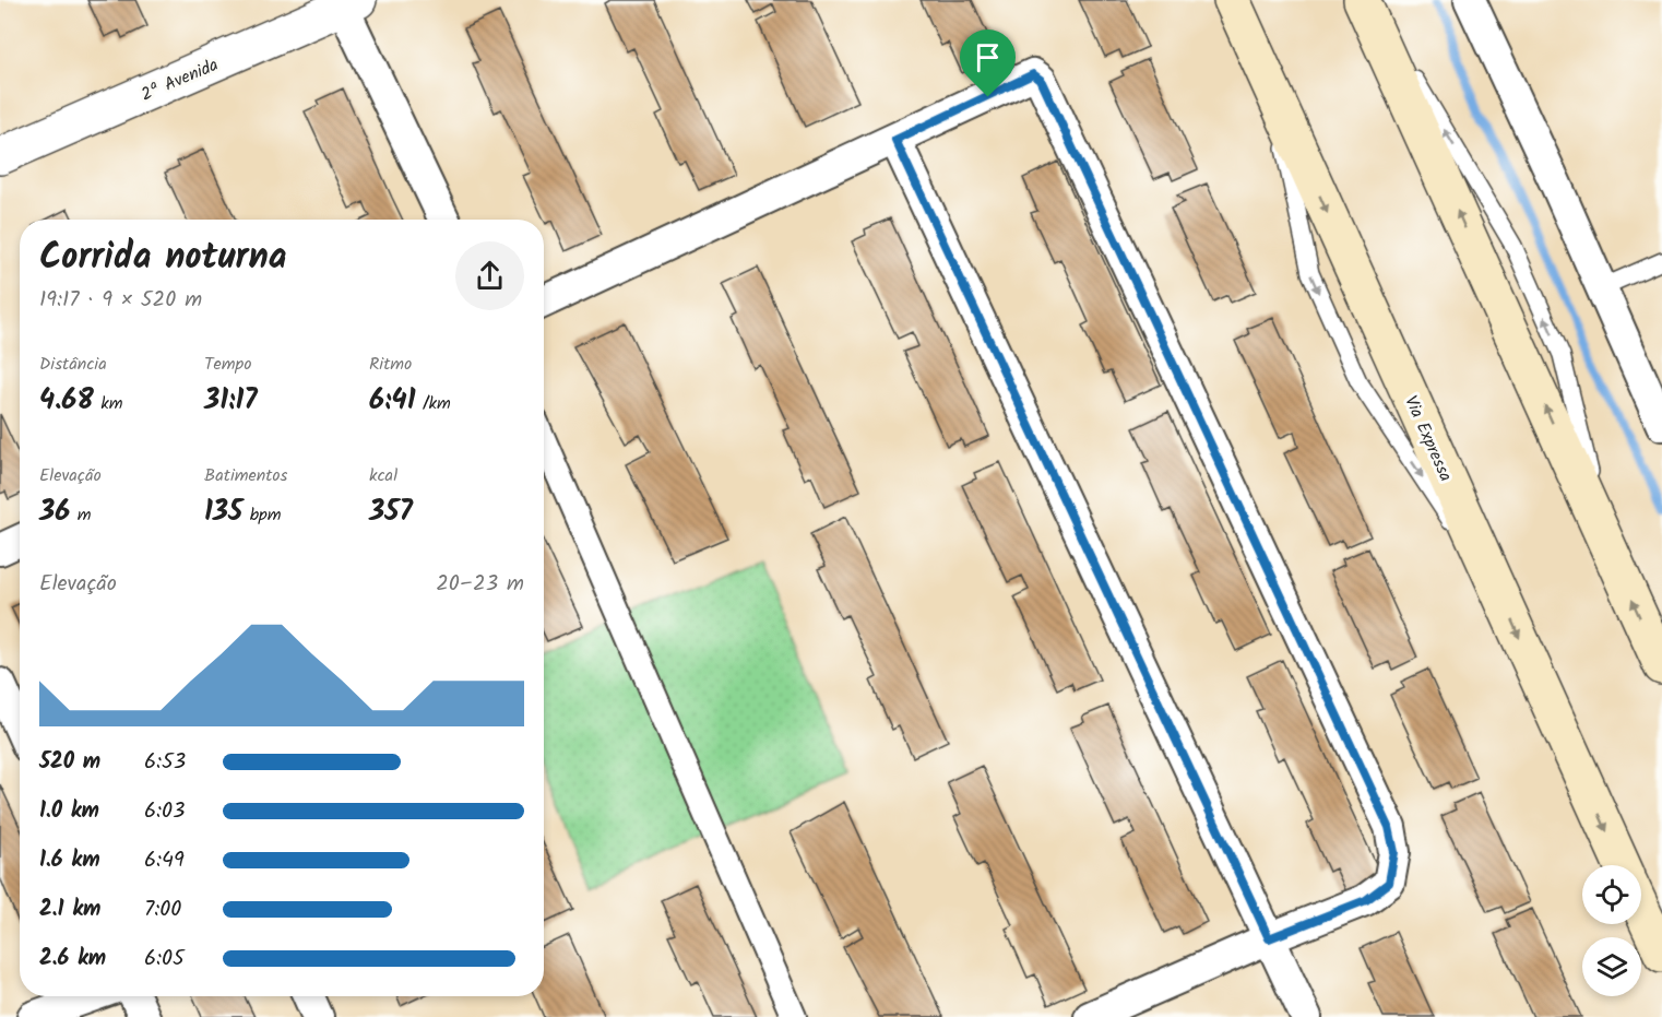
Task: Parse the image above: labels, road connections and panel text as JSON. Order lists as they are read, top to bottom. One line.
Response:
{"streets":{"main road":["Via Expressa"],"street":["2ª Avenida"]},"page":{"heading":["Corrida noturna","19:17 · 9 × 520 m"],"stats":[["Distância","4.68 km"],["Tempo","31:17"],["Ritmo","6:41 /km"],["Elevação","36 m"],["Batimentos","135 bpm"],["kcal","357"]],"chart":["Elevação","20–23 m"],"list":[{"name":"520 m","note":"6:53"},{"name":"1.0 km","note":"6:03"},{"name":"1.6 km","note":"6:49"},{"name":"2.1 km","note":"7:00"},{"name":"2.6 km","note":"6:05"}]}}
